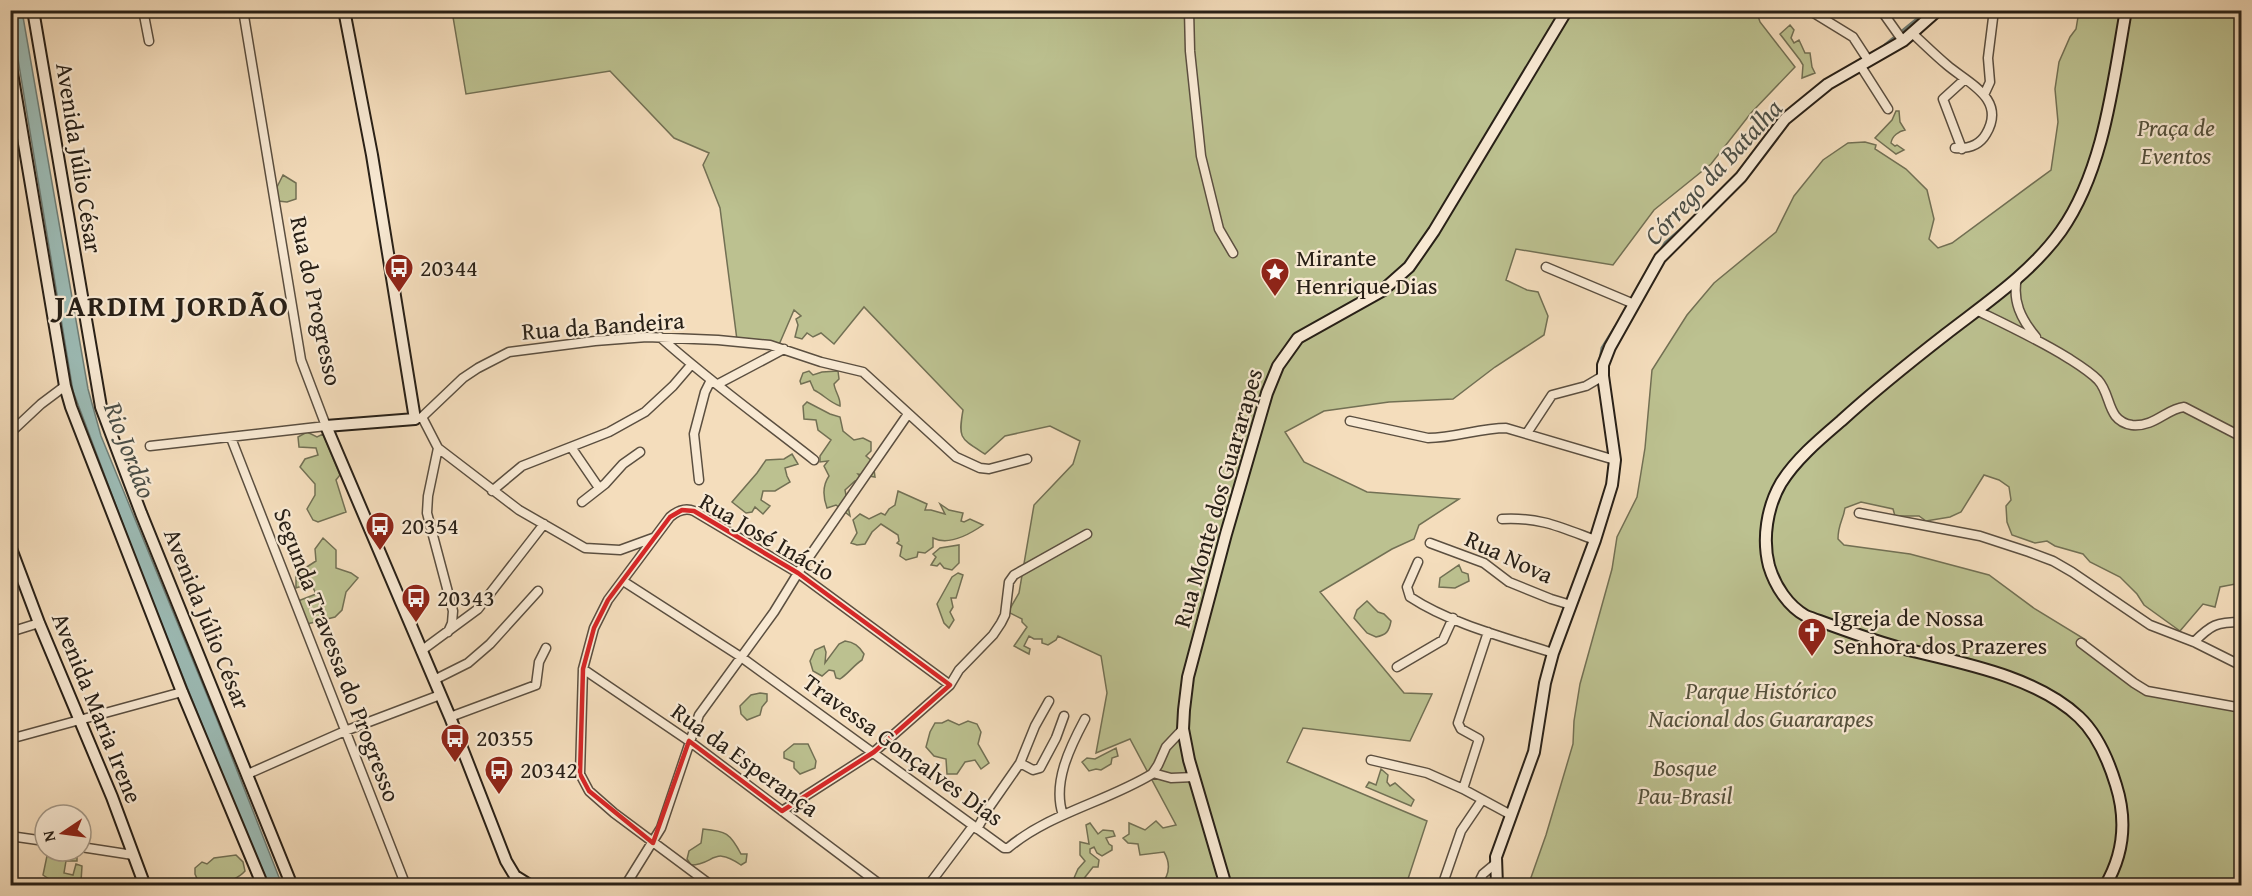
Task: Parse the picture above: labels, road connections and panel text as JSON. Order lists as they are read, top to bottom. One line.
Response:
{"streets":{"street":["Avenida Júlio César","Rua do Progresso","Rua da Bandeira","Rua Monte dos Guararapes","Rua José Inácio","Rua Nova","Segunda Travessa do Progresso","Avenida Maria Irene","Travessa Gonçalves Dias","Rua da Esperança"]},"districts":["JARDIM JORDÃO"],"water":["Córrego da Batalha","Rio Jordão"],"parks":["Praça de Eventos","Parque Histórico Nacional dos Guararapes","Bosque Pau-Brasil"],"places":{"bus stop":["20344","20354","20343","20355","20342"],"place":["Mirante Henrique Dias"],"church":["Igreja de Nossa Senhora dos Prazeres"]},"north":"left"}
